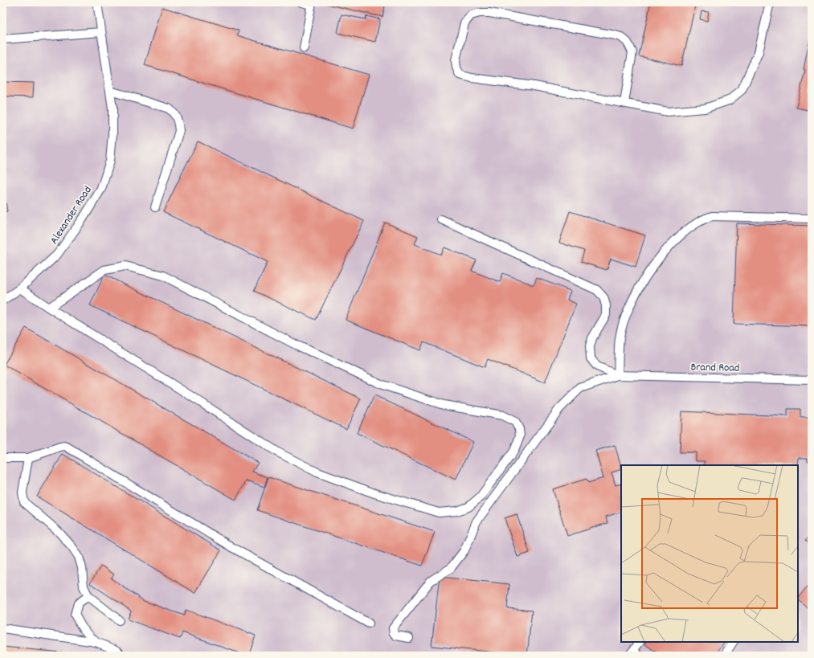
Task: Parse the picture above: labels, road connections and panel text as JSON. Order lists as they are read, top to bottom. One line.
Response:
{"streets":{"lane":["Alexander Road","Brand Road"]}}
